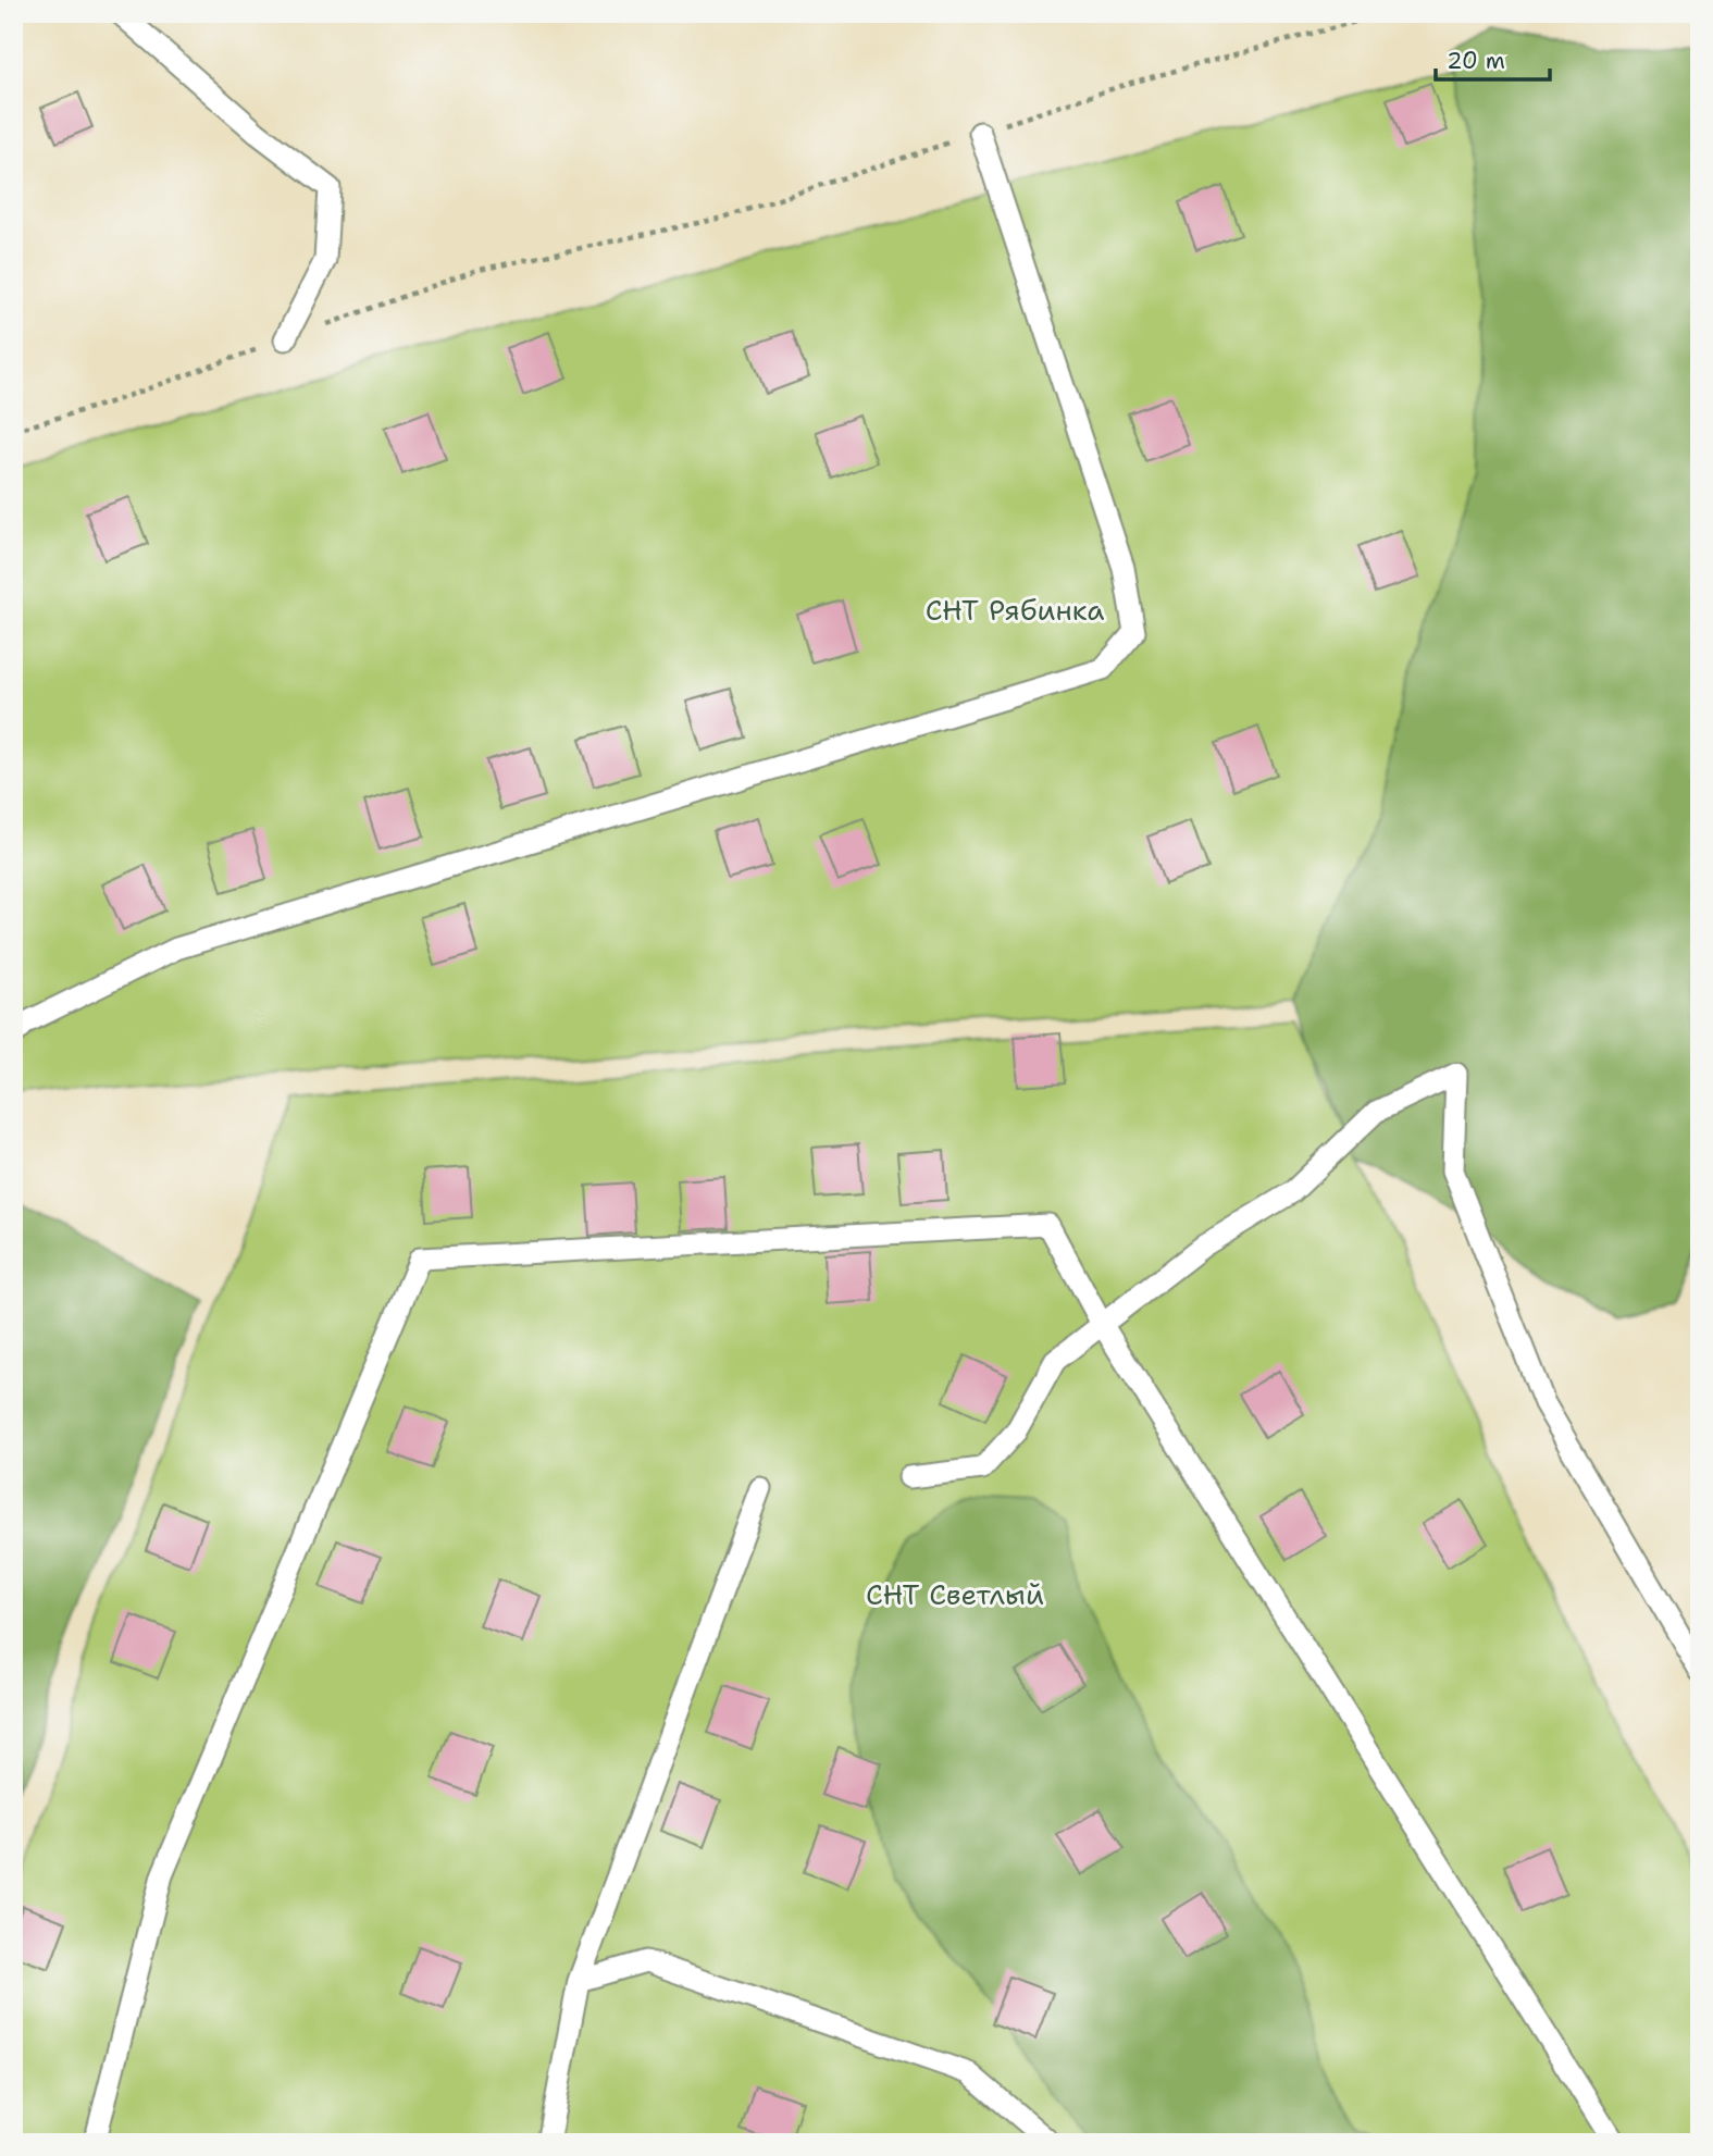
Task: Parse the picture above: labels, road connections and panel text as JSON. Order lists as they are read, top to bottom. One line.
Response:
{"parks":["СНТ Рябинка","СНТ Светлый"],"scale_bar":"20 m"}
